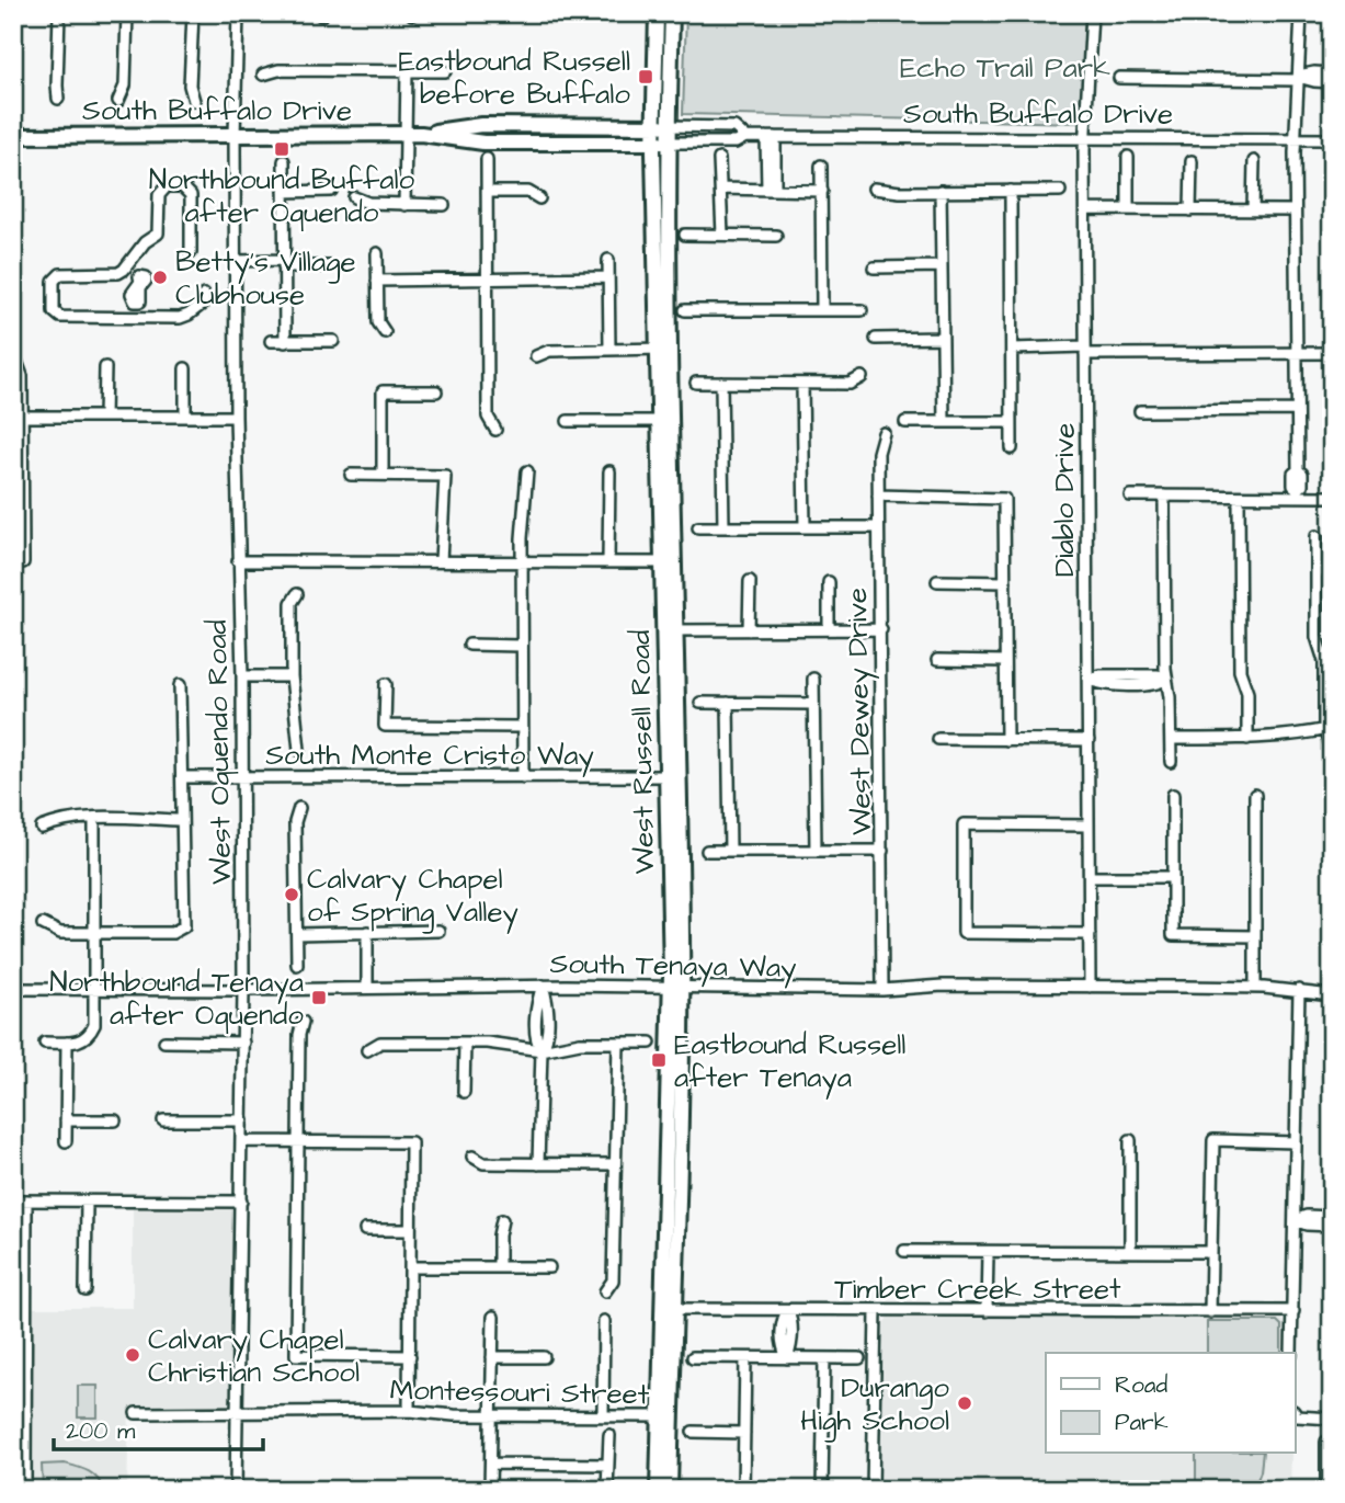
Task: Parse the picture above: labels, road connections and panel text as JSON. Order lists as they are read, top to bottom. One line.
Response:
{"streets":{"main road":["South Buffalo Drive","West Russell Road"],"street":["Diablo Drive","West Dewey Drive","West Oquendo Road","South Monte Cristo Way","South Tenaya Way","Timber Creek Street","Montessouri Street"]},"crossings":[["South Buffalo Drive","Diablo Drive"],["South Buffalo Drive","West Oquendo Road"],["South Buffalo Drive","West Russell Road"],["Diablo Drive","South Tenaya Way"],["West Dewey Drive","South Tenaya Way"],["West Oquendo Road","South Monte Cristo Way"],["West Oquendo Road","South Tenaya Way"],["West Oquendo Road","Montessouri Street"],["West Russell Road","South Monte Cristo Way"],["West Russell Road","South Tenaya Way"],["West Russell Road","Timber Creek Street"],["West Russell Road","Montessouri Street"]],"parks":["Echo Trail Park"],"places":{"transit":["Eastbound Russell before Buffalo","Northbound Buffalo after Oquendo","Northbound Tenaya after Oquendo","Eastbound Russell after Tenaya"],"other":["Betty's Village Clubhouse","Calvary Chapel of Spring Valley","Calvary Chapel Christian School","Durango High School"]},"legend":["Road","Park"],"scale_bar":"200 m"}
